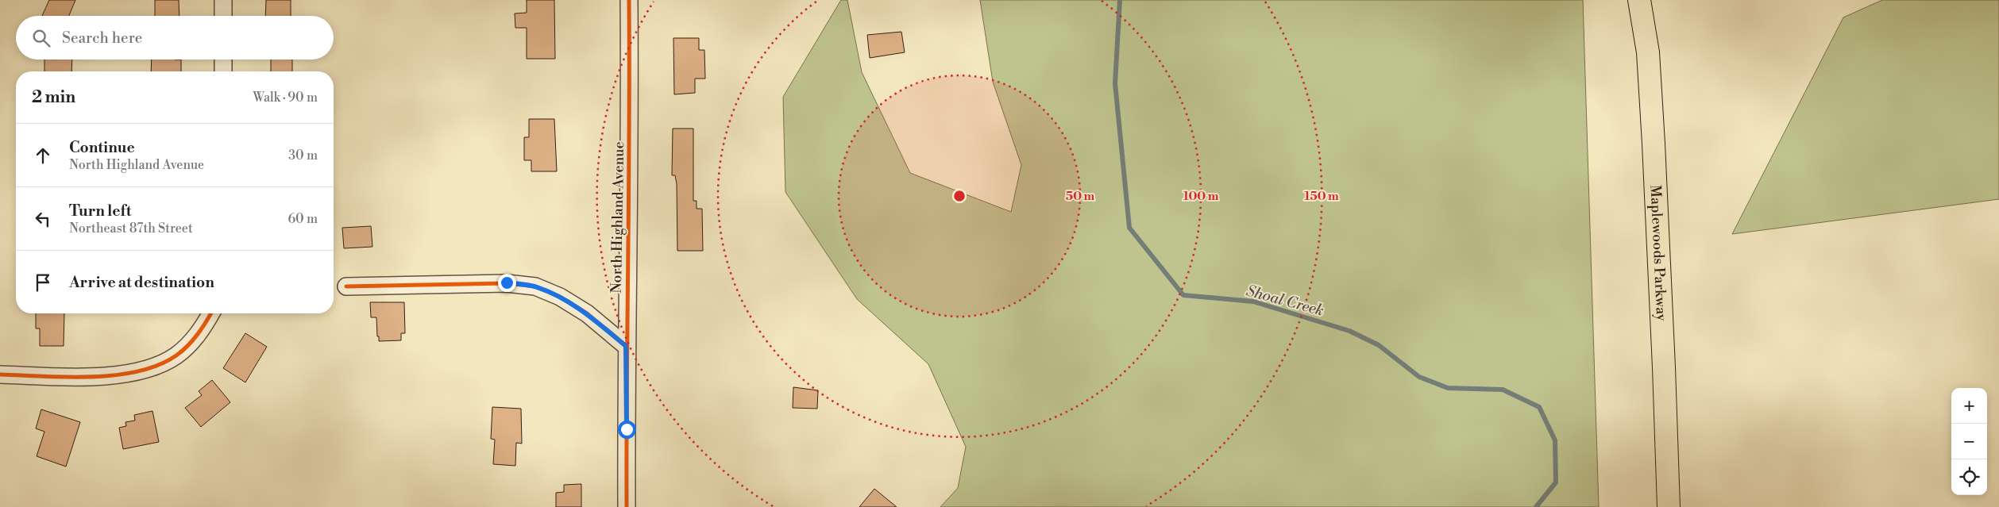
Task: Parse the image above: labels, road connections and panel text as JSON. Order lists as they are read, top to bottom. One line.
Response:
{"streets":{"main road":["Maplewoods Parkway"],"street":["North Highland Avenue"]},"water":["Shoal Creek"],"page":{"search":"Search here","heading":["2 min","Walk · 90 m"],"list":[["Continue","North Highland Avenue","30 m"],["Turn left","Northeast 87th Street","60 m"],"Arrive at destination"],"map_buttons":["+","−"]},"rings":["50 m","100 m","150 m"]}
